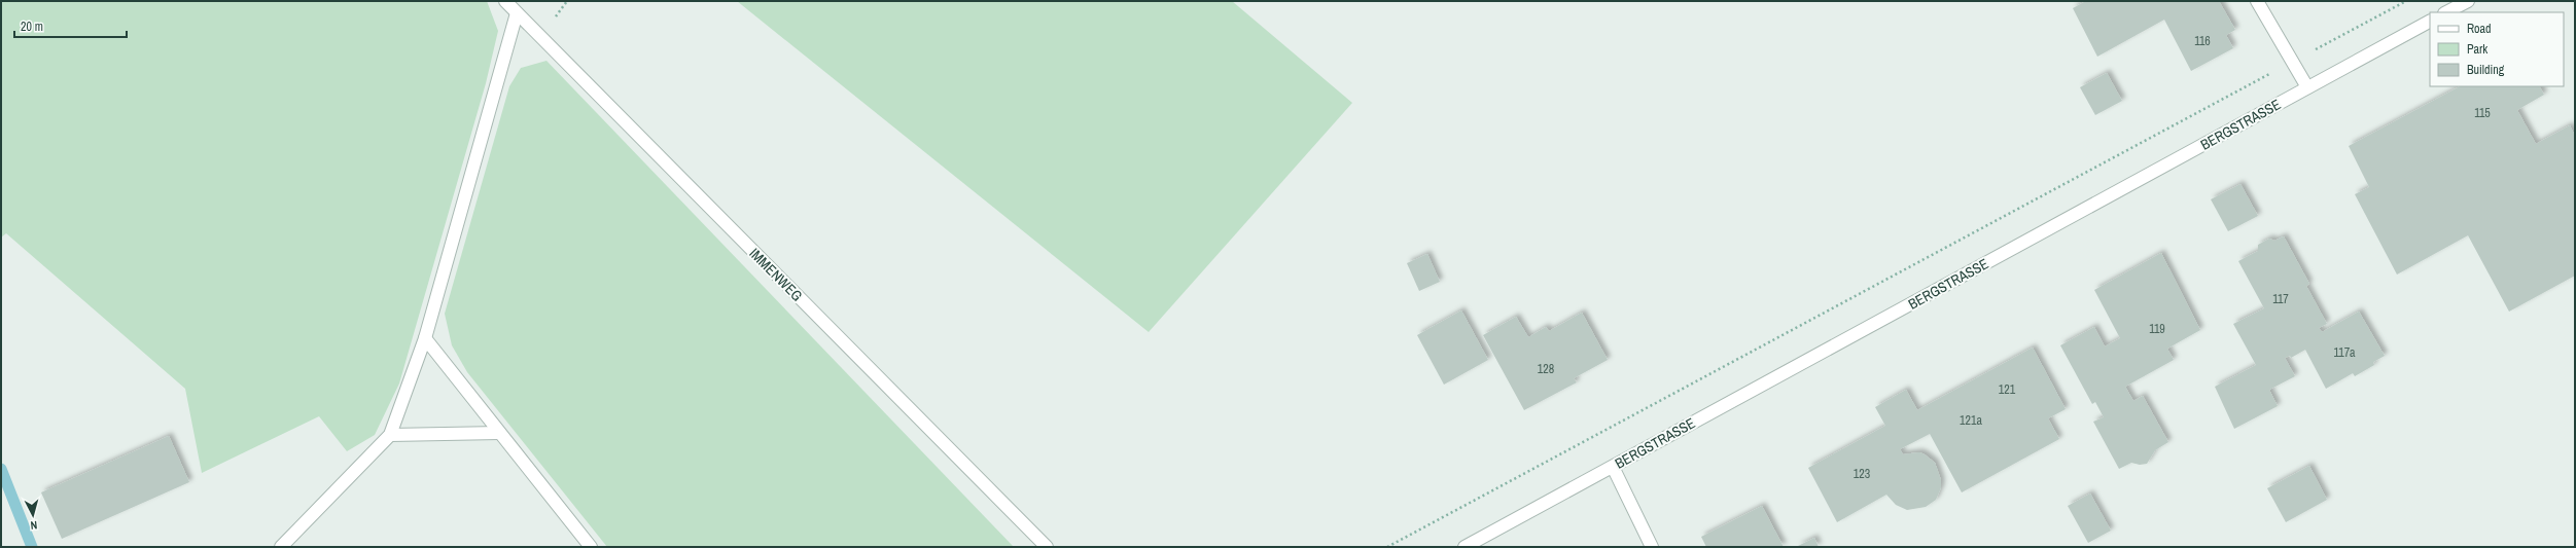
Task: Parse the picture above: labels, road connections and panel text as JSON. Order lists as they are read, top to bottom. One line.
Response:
{"streets":{"street":["BERGSTRASSE","IMMENWEG"]},"house_numbers":["116","115","117","119","117a","128","121","121a","123"],"legend":["Road","Park","Building"],"scale_bar":"20 m","north":"bottom"}
